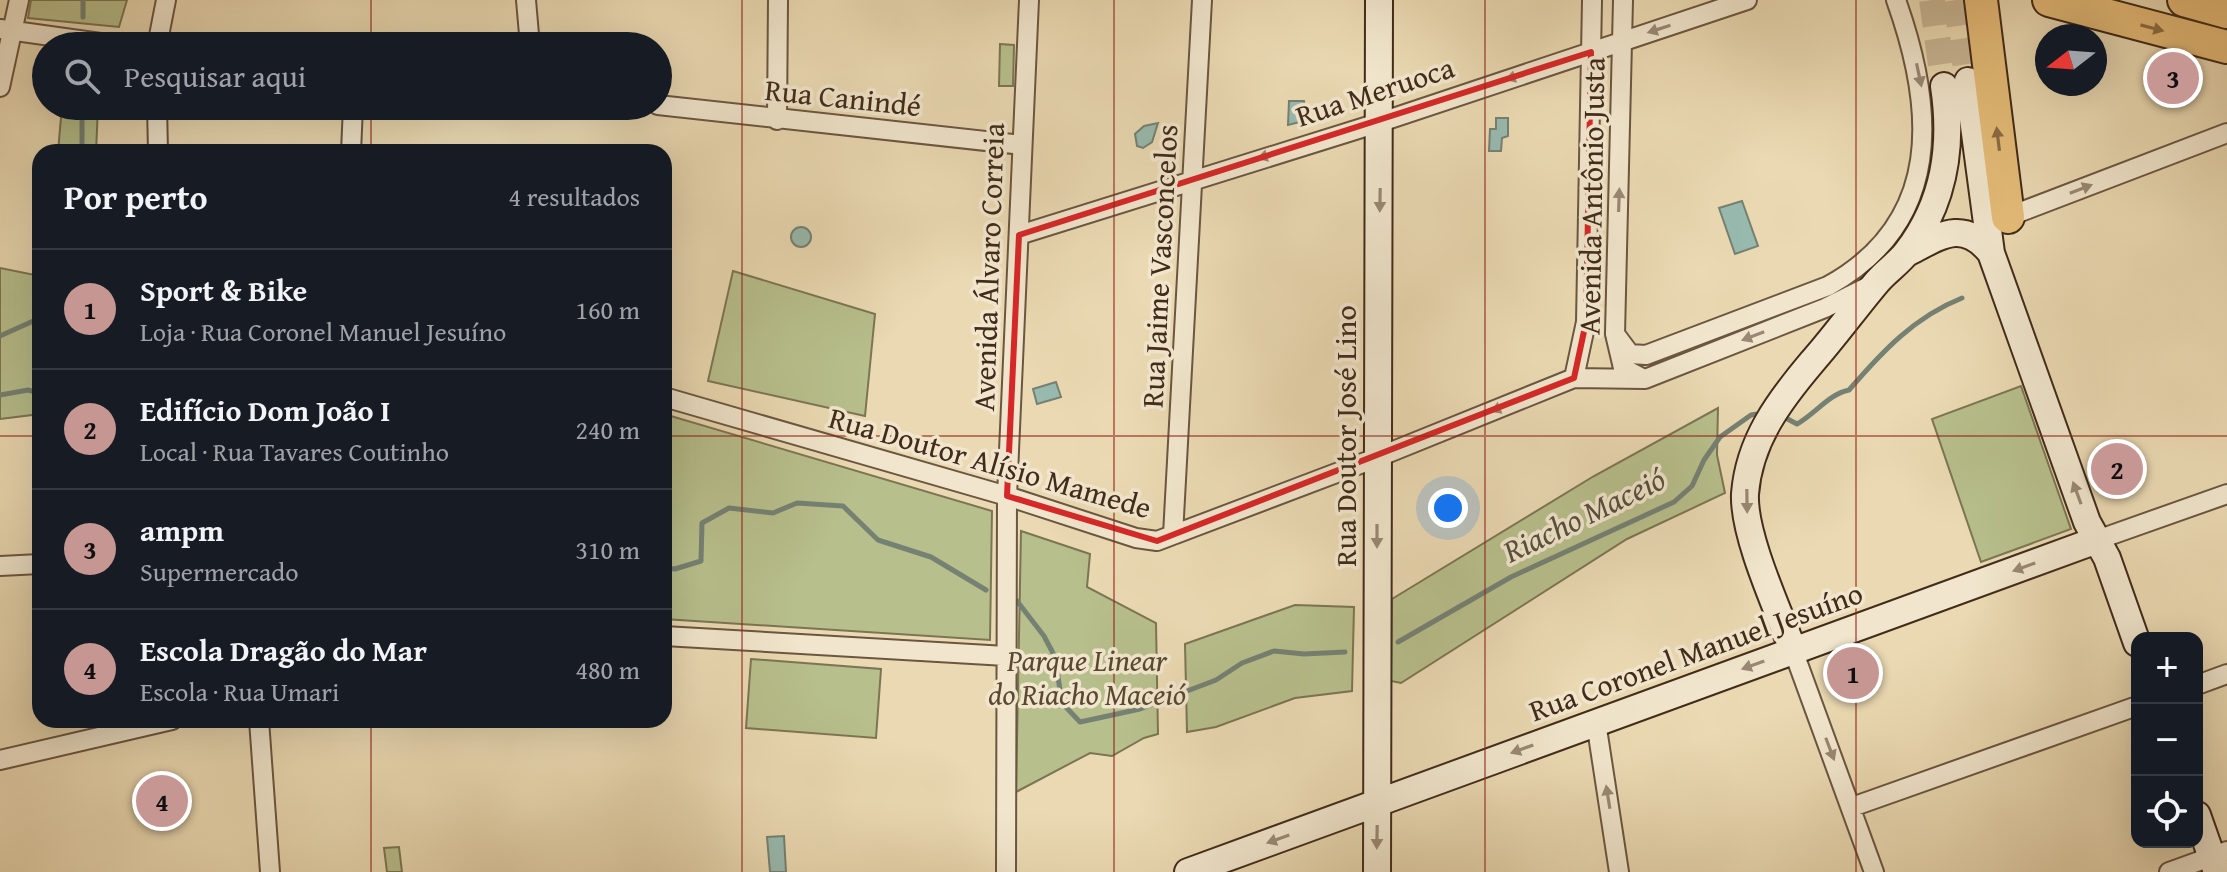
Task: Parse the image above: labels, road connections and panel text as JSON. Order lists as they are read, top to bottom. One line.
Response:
{"streets":{"street":["Rua Meruoca","Rua Canindé","Avenida Antônio Justa","Rua Jaime Vasconcelos","Avenida Álvaro Correia","Rua Doutor José Lino","Rua Doutor Alísio Mamede","Rua Coronel Manuel Jesuíno"]},"crossings":[["Rua Meruoca","Avenida Antônio Justa"],["Rua Meruoca","Rua Jaime Vasconcelos"],["Rua Meruoca","Avenida Álvaro Correia"],["Rua Meruoca","Rua Doutor José Lino"],["Rua Canindé","Avenida Álvaro Correia"],["Avenida Antônio Justa","Rua Doutor Alísio Mamede"],["Rua Jaime Vasconcelos","Rua Doutor Alísio Mamede"],["Avenida Álvaro Correia","Rua Doutor Alísio Mamede"],["Rua Doutor José Lino","Rua Doutor Alísio Mamede"],["Rua Doutor José Lino","Rua Coronel Manuel Jesuíno"]],"one_way":["Rua Meruoca","Rua Doutor José Lino"],"water":["Riacho Maceió"],"parks":["Parque Linear do Riacho Maceió"],"north":"left","page":{"search":"Pesquisar aqui","pins":["3","2","1","4"],"heading":["Por perto","4 resultados"],"list":[{"mark":"1","name":"Sport & Bike","note":"Loja · Rua Coronel Manuel Jesuíno","value":"160 m"},{"mark":"2","name":"Edifício Dom João I","note":"Local · Rua Tavares Coutinho","value":"240 m"},{"mark":"3","name":"ampm","note":"Supermercado","value":"310 m"},{"mark":"4","name":"Escola Dragão do Mar","note":"Escola · Rua Umari","value":"480 m"}],"map_buttons":["+","−"]}}
